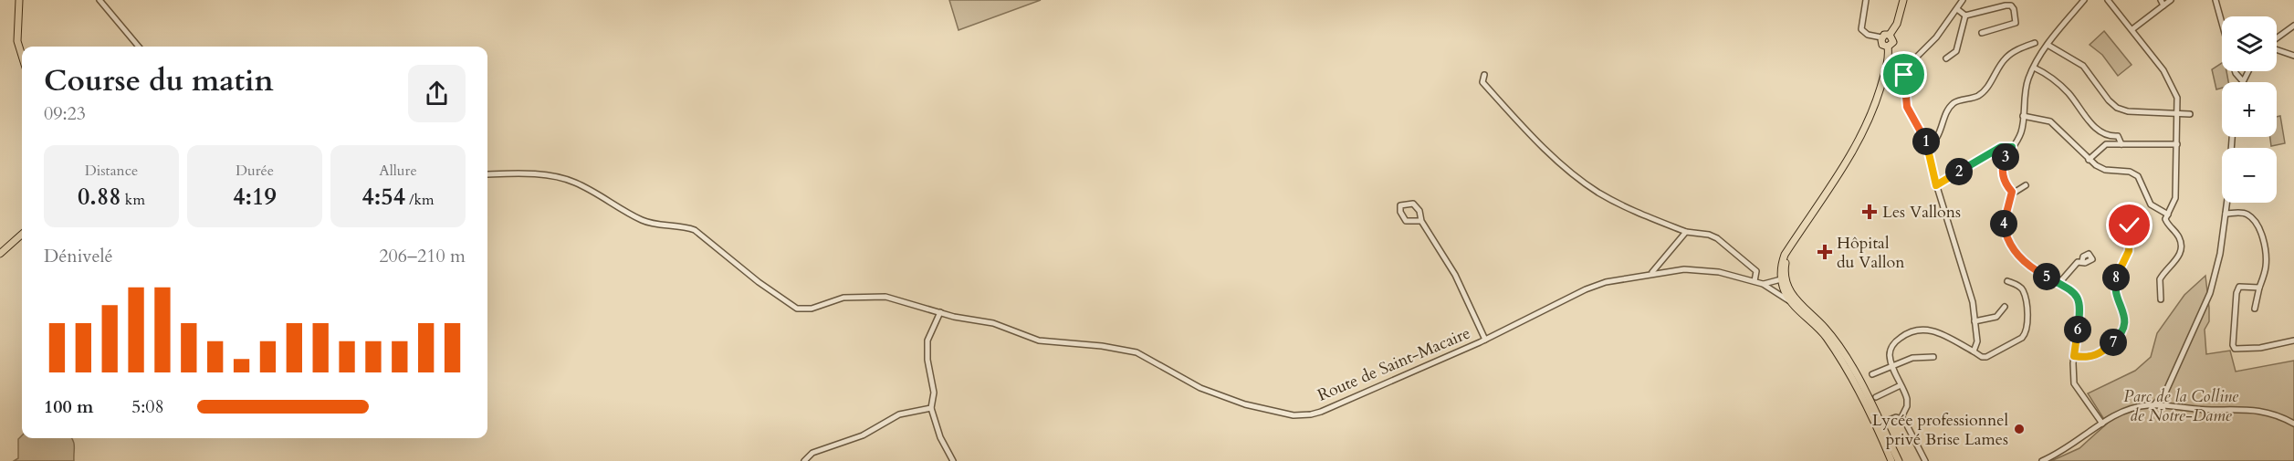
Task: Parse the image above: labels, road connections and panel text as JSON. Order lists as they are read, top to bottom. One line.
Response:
{"streets":{"street":["Route de Saint-Macaire"]},"parks":["Parc de la Colline de Notre-Dame"],"places":{"health":["Les Vallons","Hôpital du Vallon"],"other":["Lycée professionnel privé Brise Lames"]},"page":{"map_buttons":["+","−"],"heading":["Course du matin","09:23"],"pins":["1","3","2","4","5","8","6","7"],"stats":[["Distance","0.88 km"],["Durée","4:19"],["Allure","4:54 /km"]],"chart":["Dénivelé","206–210 m"],"list":[{"name":"100 m","note":"5:08"}]}}
